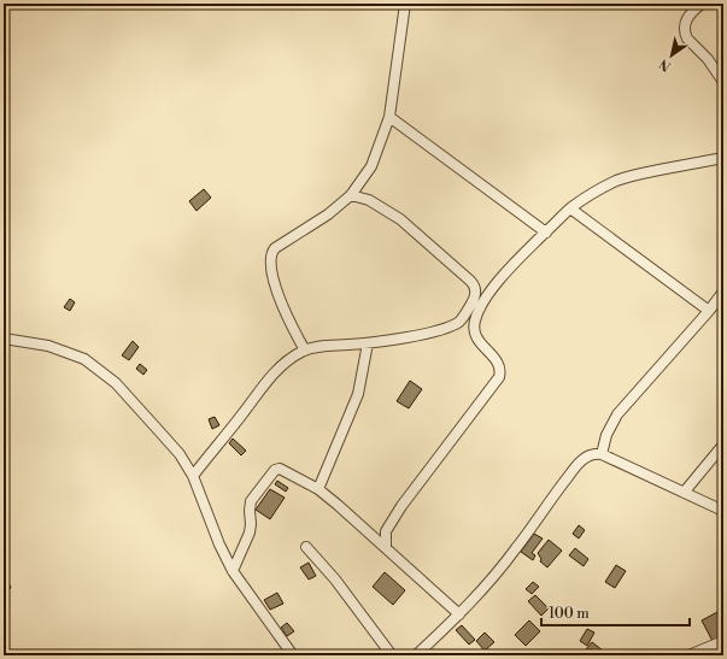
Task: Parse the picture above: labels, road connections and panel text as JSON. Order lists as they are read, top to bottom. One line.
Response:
{"scale_bar":"100 m","north":"bottom left"}
